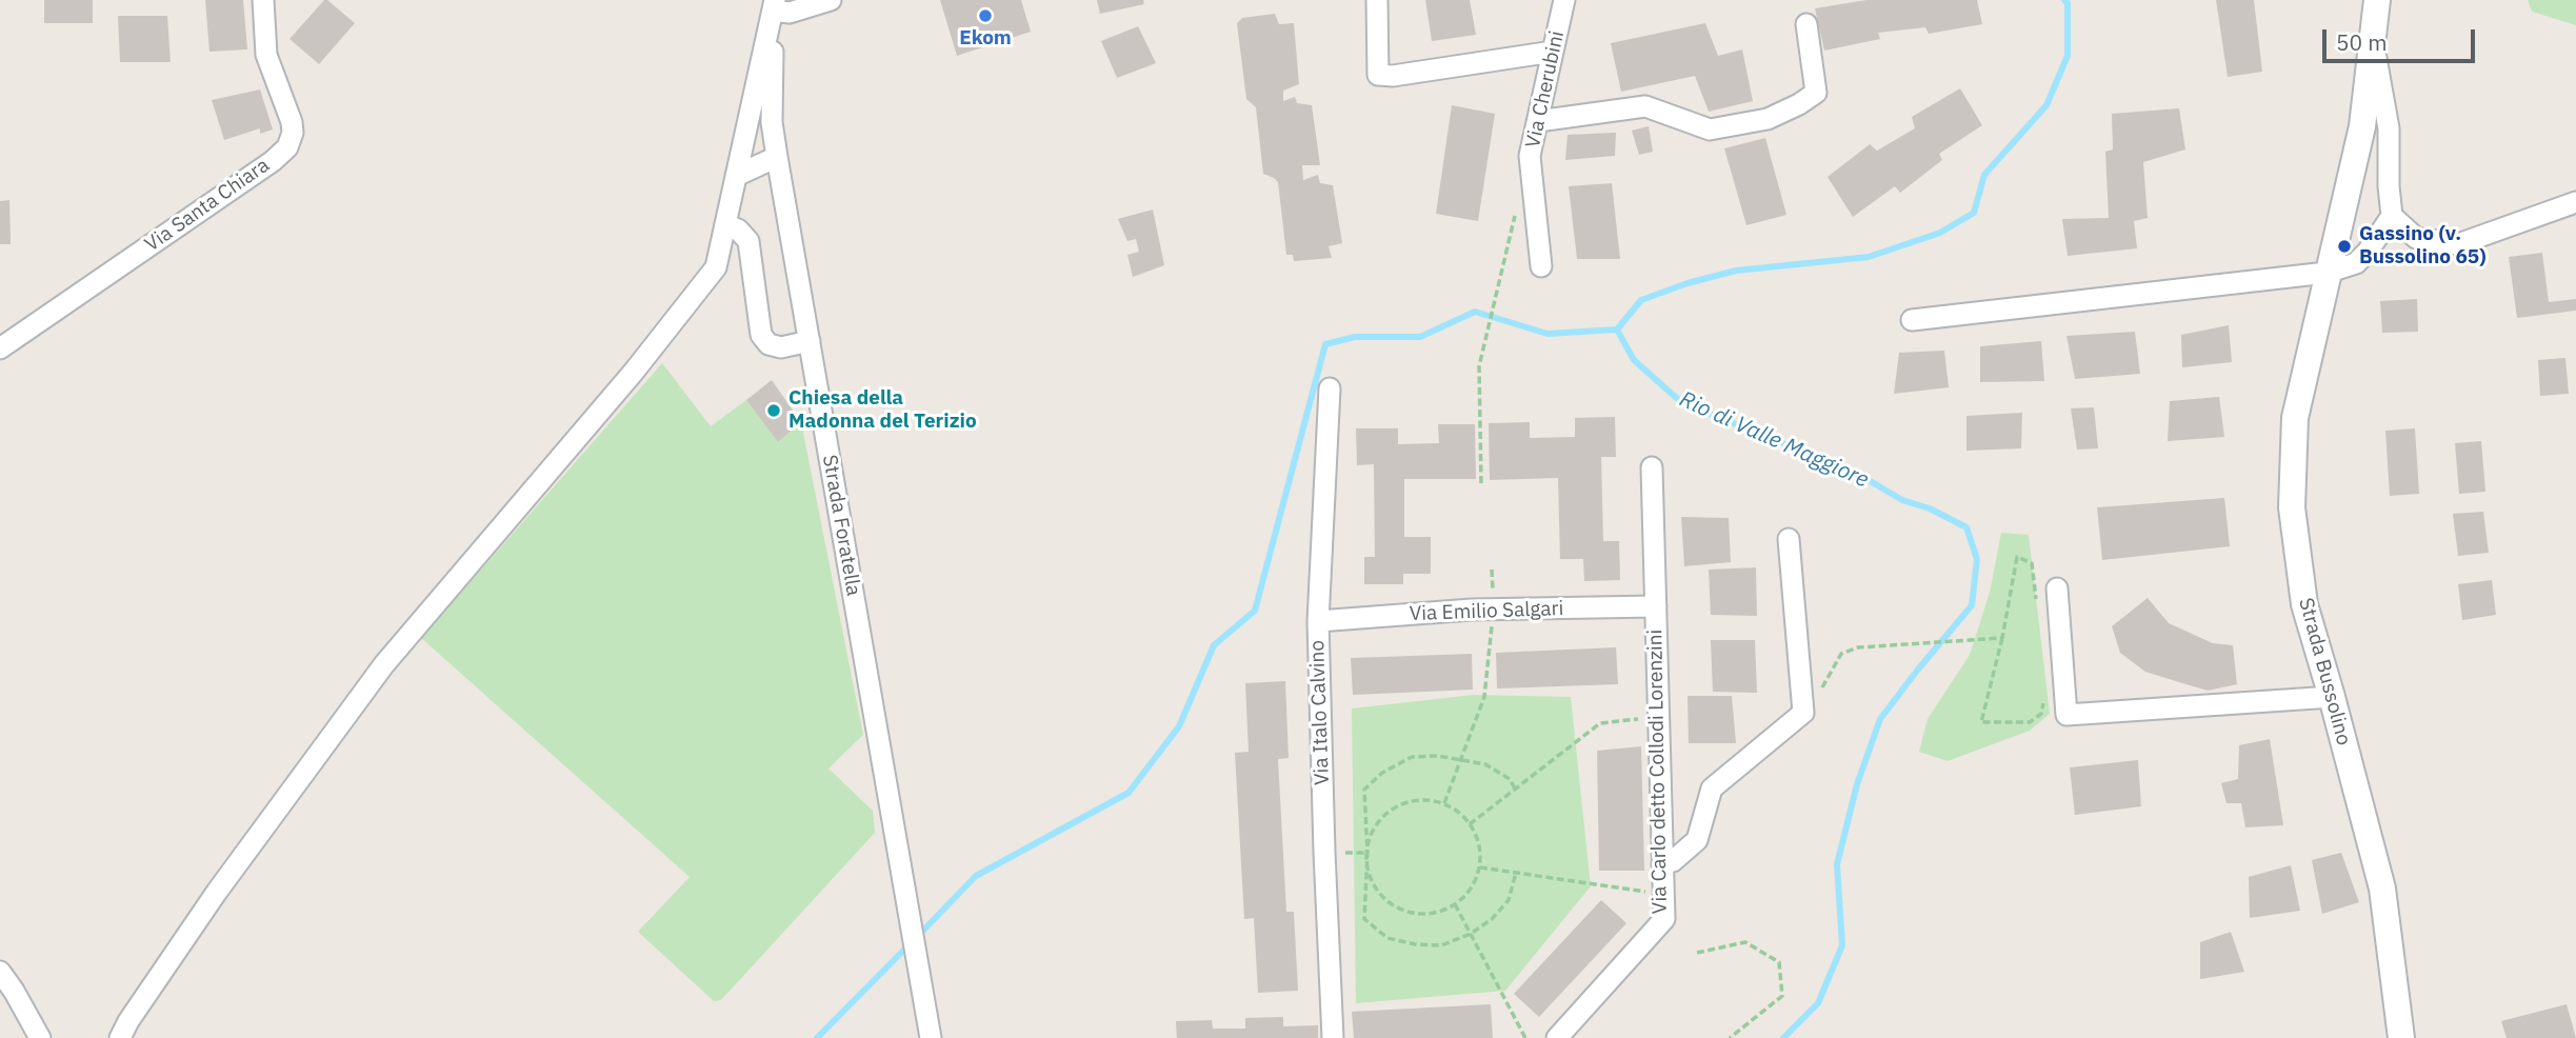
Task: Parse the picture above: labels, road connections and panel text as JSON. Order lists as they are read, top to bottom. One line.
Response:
{"streets":{"street":["Via Cherubini","Via Santa Chiara","Strada Foratella","Via Emilio Salgari","Strada Bussolino","Via Italo Calvino","Via Carlo detto Collodi Lorenzini"]},"crossings":[["Via Emilio Salgari","Via Italo Calvino"],["Via Emilio Salgari","Via Carlo detto Collodi Lorenzini"]],"water":["Rio di Valle Maggiore"],"places":["Ekom","Gassino (v. Bussolino 65)","Chiesa della Madonna del Terizio"],"scale_bar":"50 m"}
